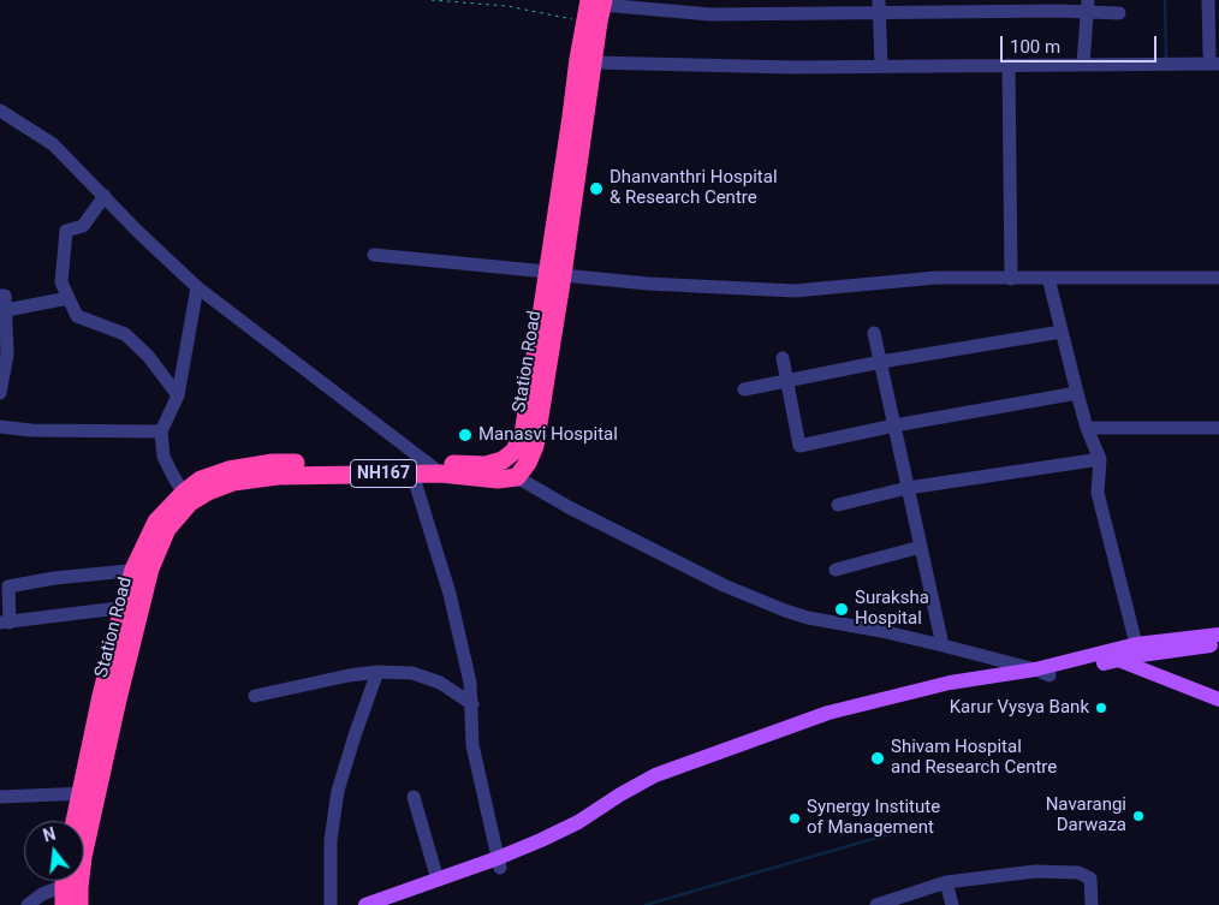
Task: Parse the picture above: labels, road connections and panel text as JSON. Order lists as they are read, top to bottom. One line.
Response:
{"streets":{"highway":["Station Road","NH167"]},"places":["Dhanvanthri Hospital & Research Centre","Manasvi Hospital","Suraksha Hospital","Karur Vysya Bank","Shivam Hospital and Research Centre","Navarangi Darwaza","Synergy Institute of Management"],"scale_bar":"100 m","north":"top"}
